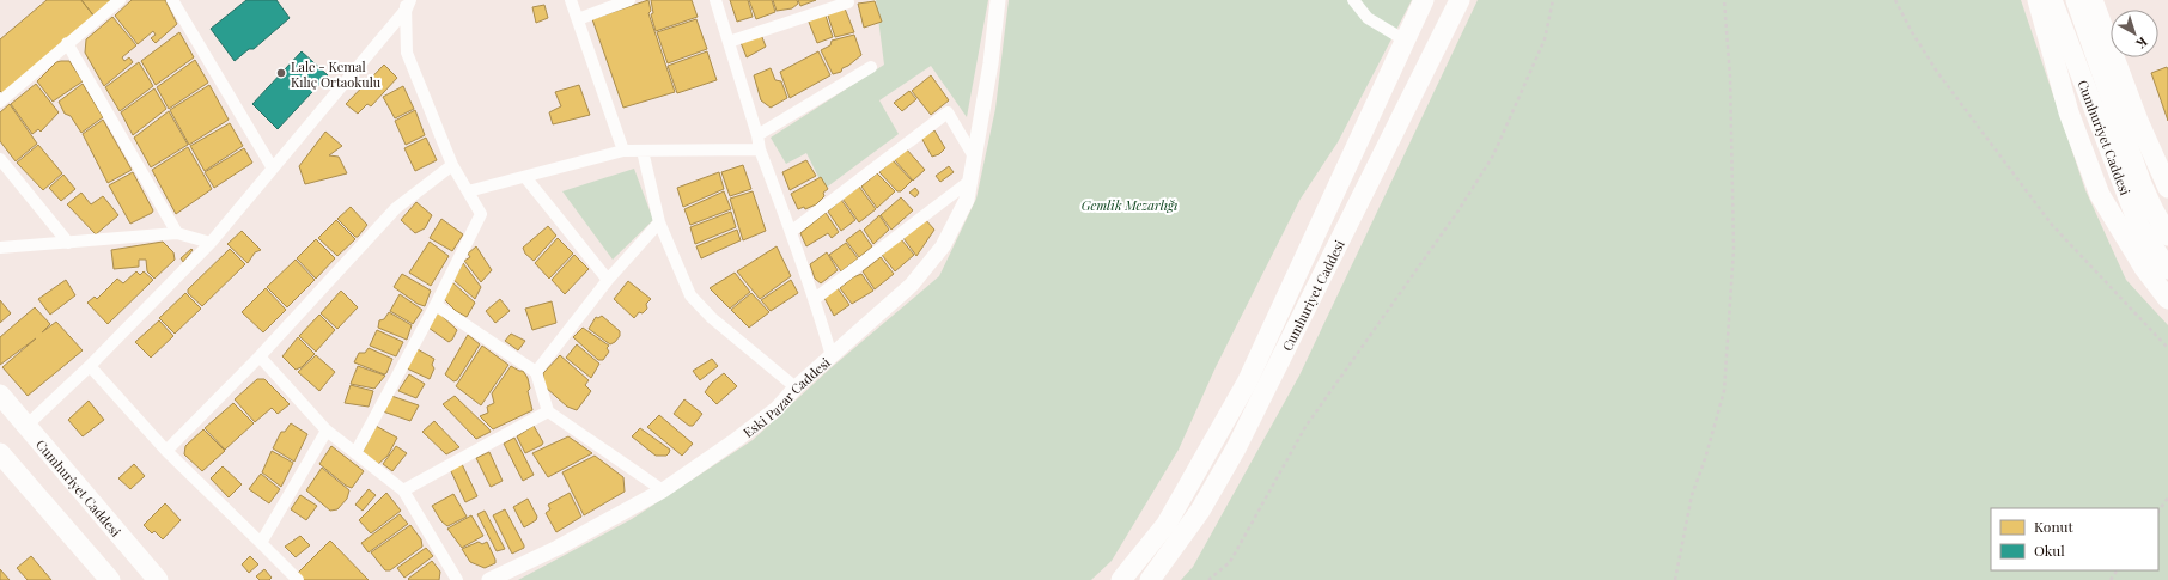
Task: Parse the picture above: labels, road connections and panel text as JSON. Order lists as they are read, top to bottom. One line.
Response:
{"streets":{"main road":["Cumhuriyet Caddesi"],"street":["Eski Pazar Caddesi"]},"parks":["Gemlik Mezarlığı"],"places":["Lale - Kemal Kılıç Ortaokulu"],"legend":["Konut","Okul"],"north":"bottom right"}
